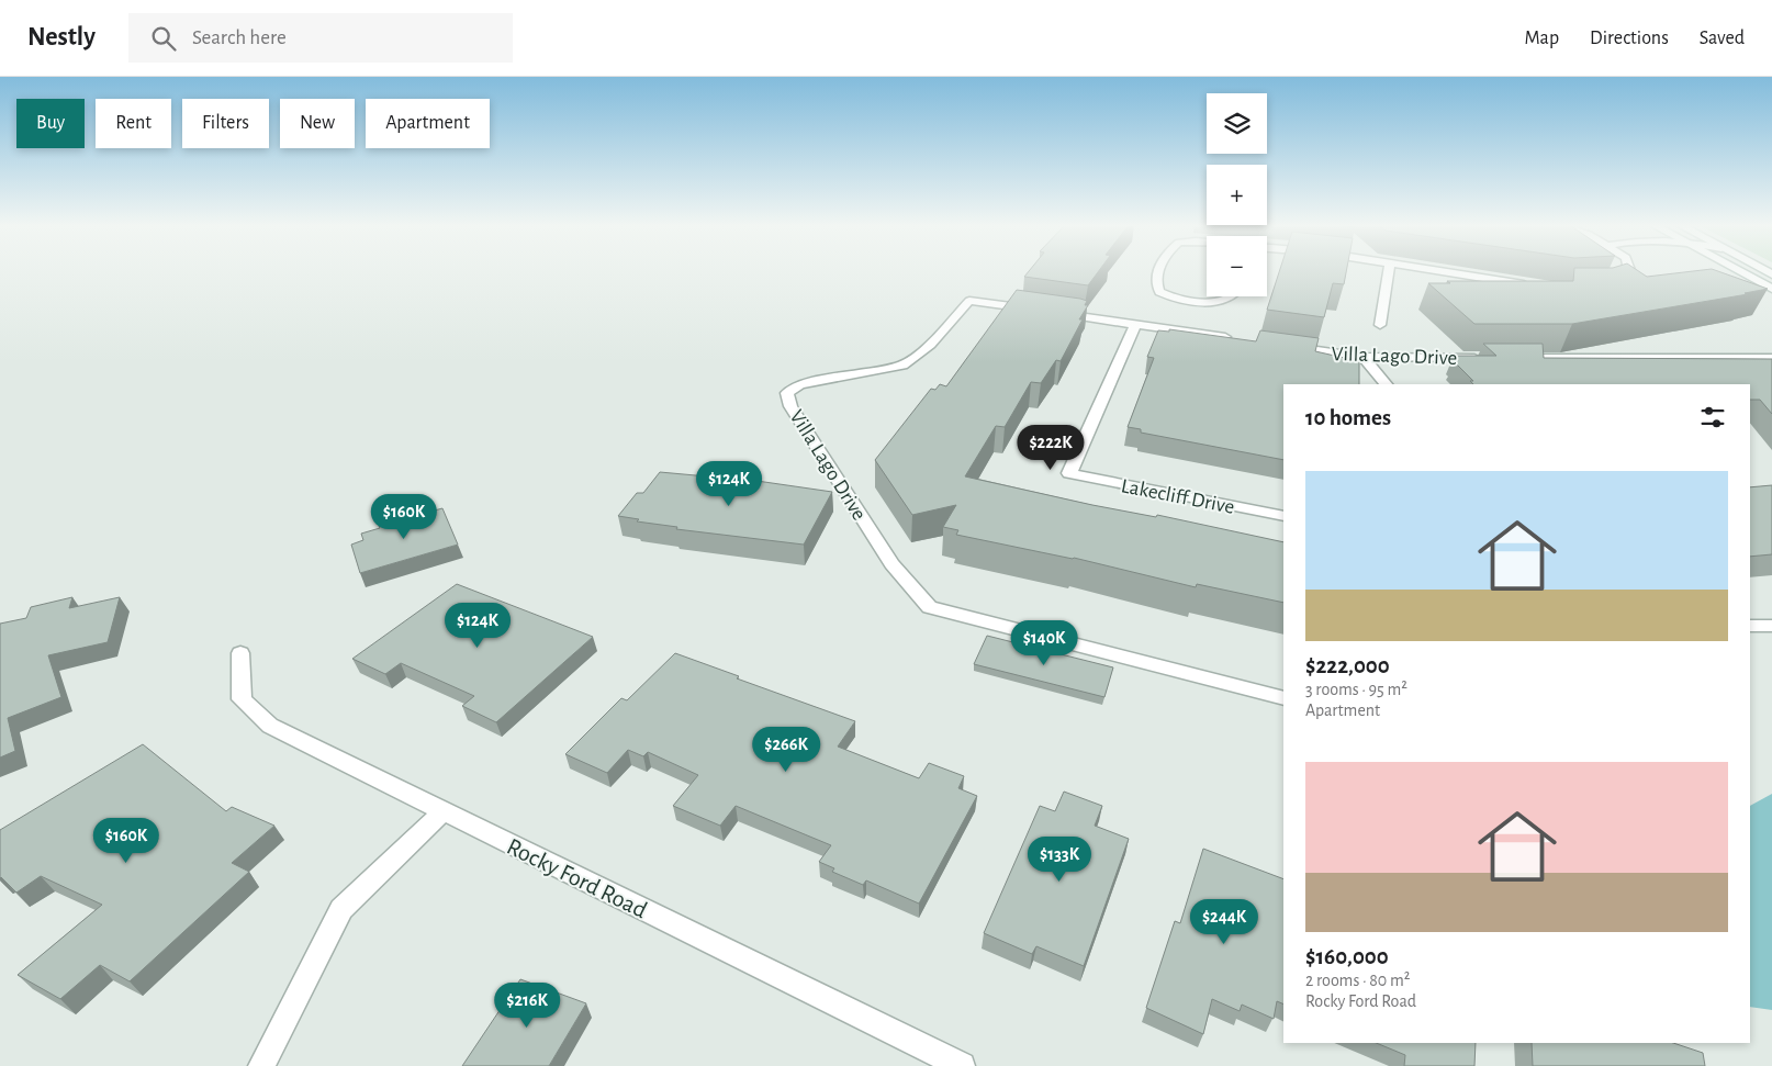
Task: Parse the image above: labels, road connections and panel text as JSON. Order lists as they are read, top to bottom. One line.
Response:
{"streets":{"street":["Villa Lago Drive","Lakecliff Drive","Rocky Ford Road"]},"crossings":[["Villa Lago Drive","Lakecliff Drive"]],"page":{"header":"Nestly","search":"Search here","nav":["Map","Directions","Saved"],"map_buttons":["+","−"],"chip":["Buy","Rent","Filters","New","Apartment"],"heading":"10 homes","price":["$222K","$124K","$160K","$124K","$140K","$266K","$160K","$133K","$244K","$216K"],"list":[{"name":"$222,000","note":"3 rooms · 95 m² · Apartment"},{"name":"$160,000","note":"2 rooms · 80 m² · Rocky Ford Road"}]}}
